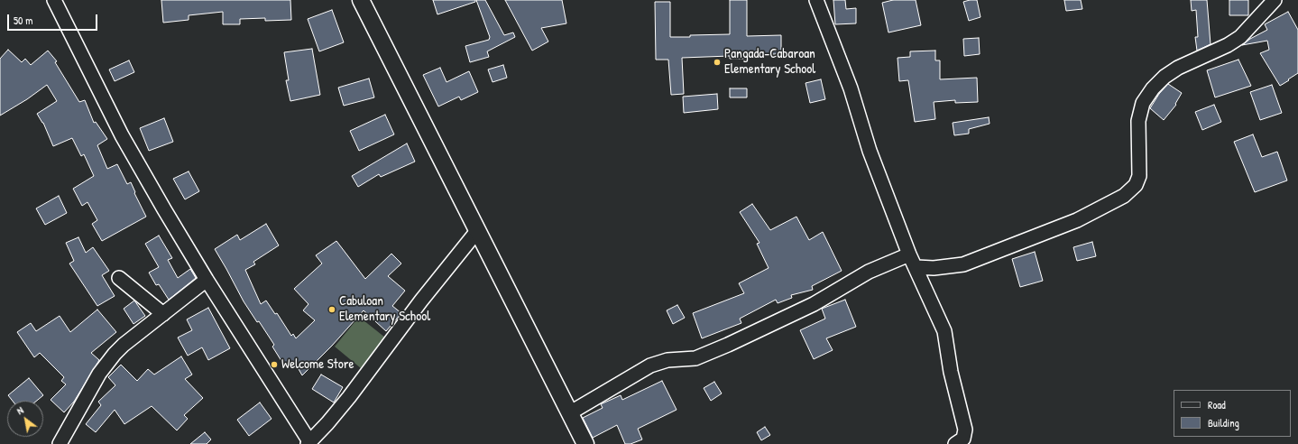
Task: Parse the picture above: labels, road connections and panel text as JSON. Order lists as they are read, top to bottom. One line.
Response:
{"places":["Pangada-Cabaroan Elementary School","Cabuloan Elementary School","Welcome Store"],"legend":["Road","Building"],"scale_bar":"50 m","north":"top left"}
